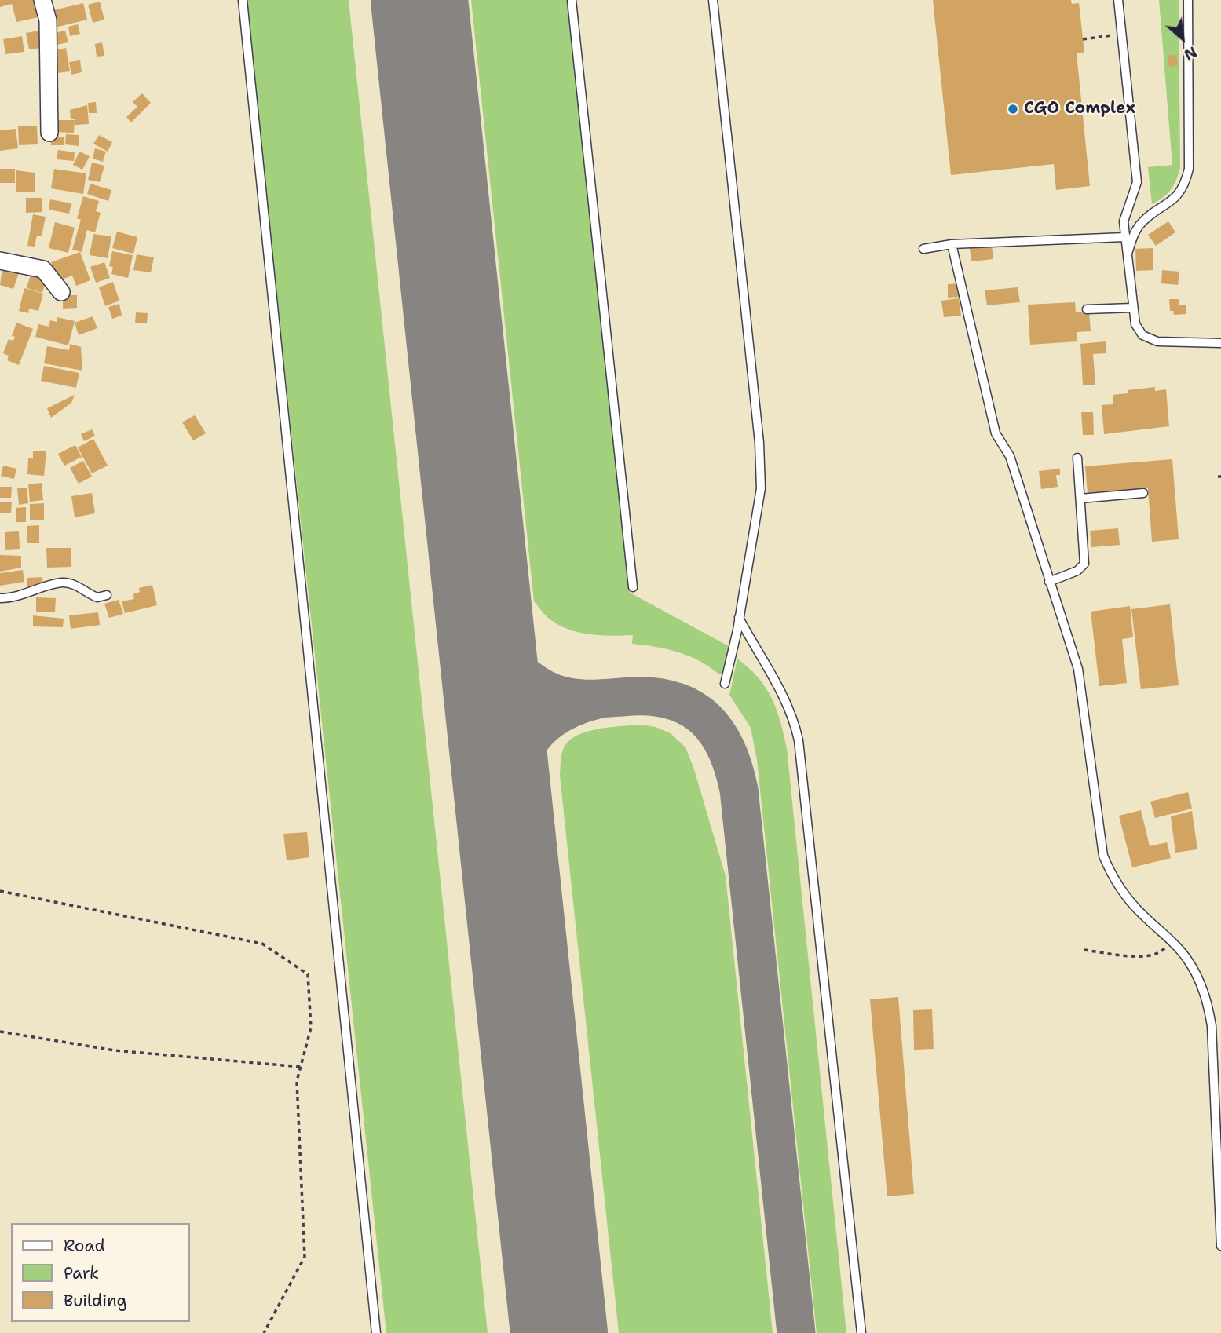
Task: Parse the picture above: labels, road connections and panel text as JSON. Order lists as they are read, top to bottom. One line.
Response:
{"places":["CGO Complex"],"legend":["Road","Park","Building"],"north":"bottom right"}
